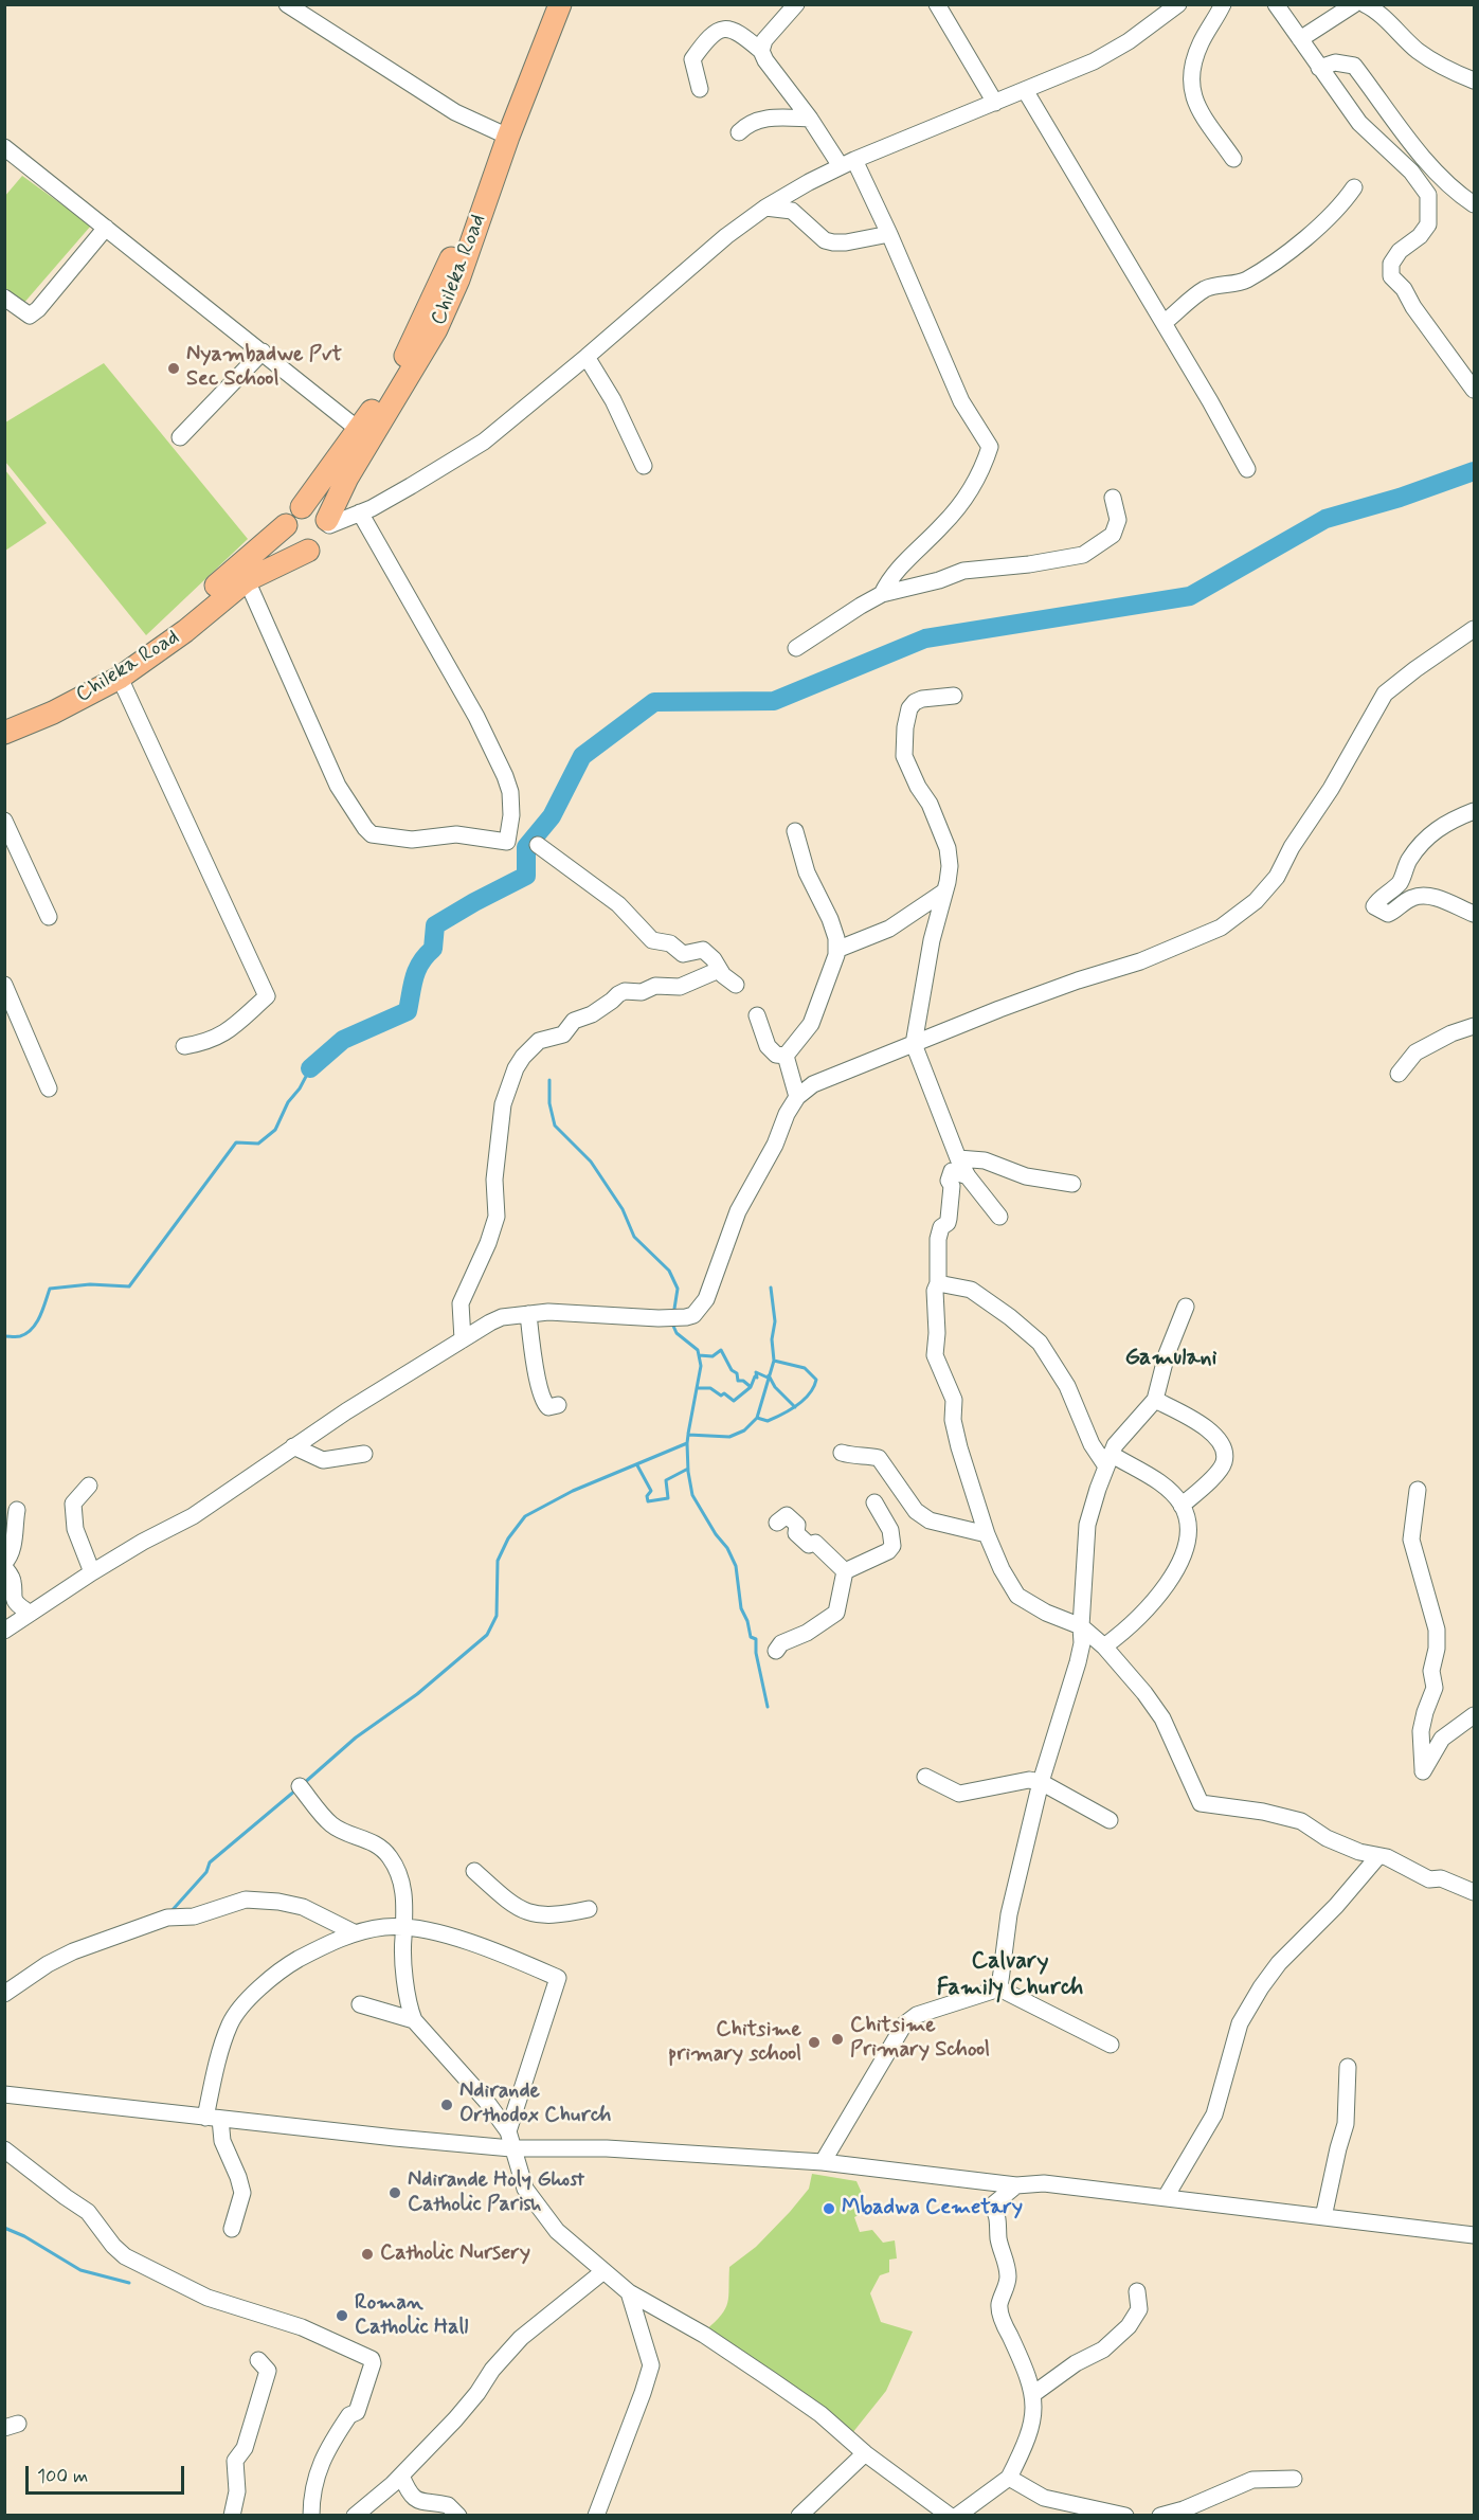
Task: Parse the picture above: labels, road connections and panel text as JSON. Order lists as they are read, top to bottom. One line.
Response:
{"streets":{"highway":["Chileka Road"]},"districts":["Gamulani","Calvary Family Church"],"places":["Nyambadwe Pvt Sec School","Chitsime Primary School","Chitsime primary school","Ndirande Orthodox Church","Ndirande Holy Ghost Catholic Parish","Mbadwa Cemetary","Catholic Nursery","Roman Catholic Hall"],"scale_bar":"100 m"}
